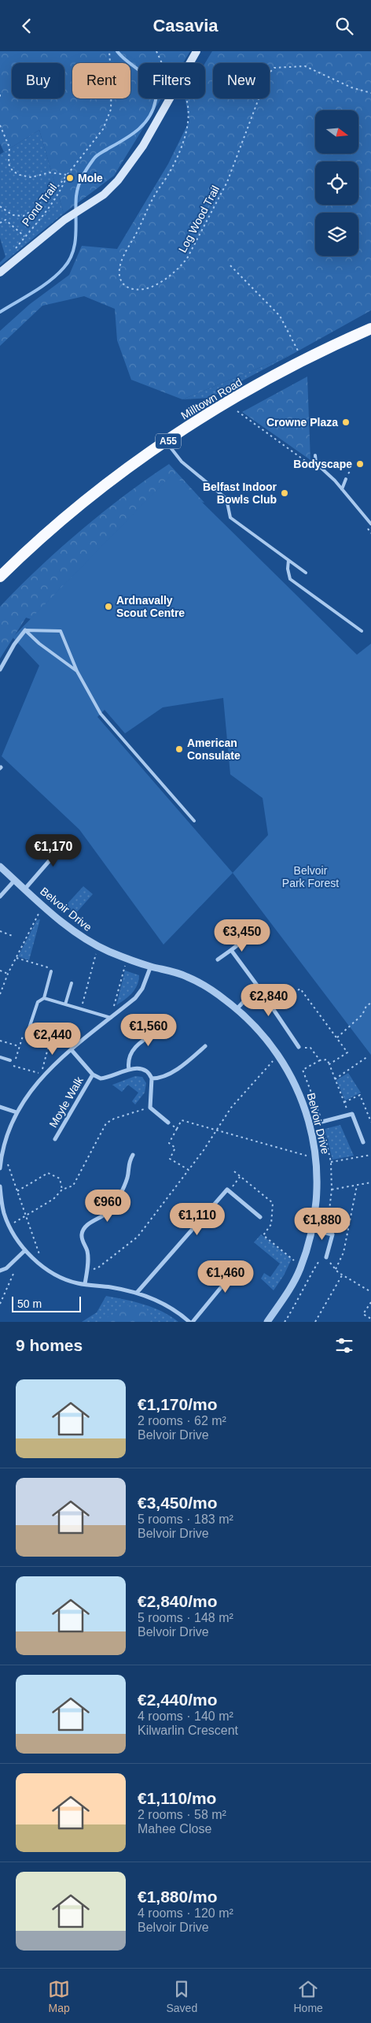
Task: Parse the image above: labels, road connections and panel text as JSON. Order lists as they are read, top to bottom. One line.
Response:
{"streets":{"highway":["Milltown Road","A55"],"street":["Belvoir Drive","Moyle Walk"],"path":["Pond Trail","Log Wood Trail"]},"parks":["Belvoir Park Forest"],"places":["Mole","Crowne Plaza","Bodyscape","Belfast Indoor Bowls Club","Ardnavally Scout Centre","American Consulate"],"scale_bar":"50 m","north":"right","page":{"header":"Casavia","chip":["Buy","Rent","Filters","New"],"price":["€1,170","€3,450","€2,840","€1,560","€2,440","€960","€1,110","€1,880","€1,460"],"scale":"50 m","heading":"9 homes","list":[{"name":"€1,170/mo","note":"2 rooms · 62 m² · Belvoir Drive"},{"name":"€3,450/mo","note":"5 rooms · 183 m² · Belvoir Drive"},{"name":"€2,840/mo","note":"5 rooms · 148 m² · Belvoir Drive"},{"name":"€2,440/mo","note":"4 rooms · 140 m² · Kilwarlin Crescent"},{"name":"€1,110/mo","note":"2 rooms · 58 m² · Mahee Close"},{"name":"€1,880/mo","note":"4 rooms · 120 m² · Belvoir Drive"}],"tabs":["Map","Saved","Home"]}}
